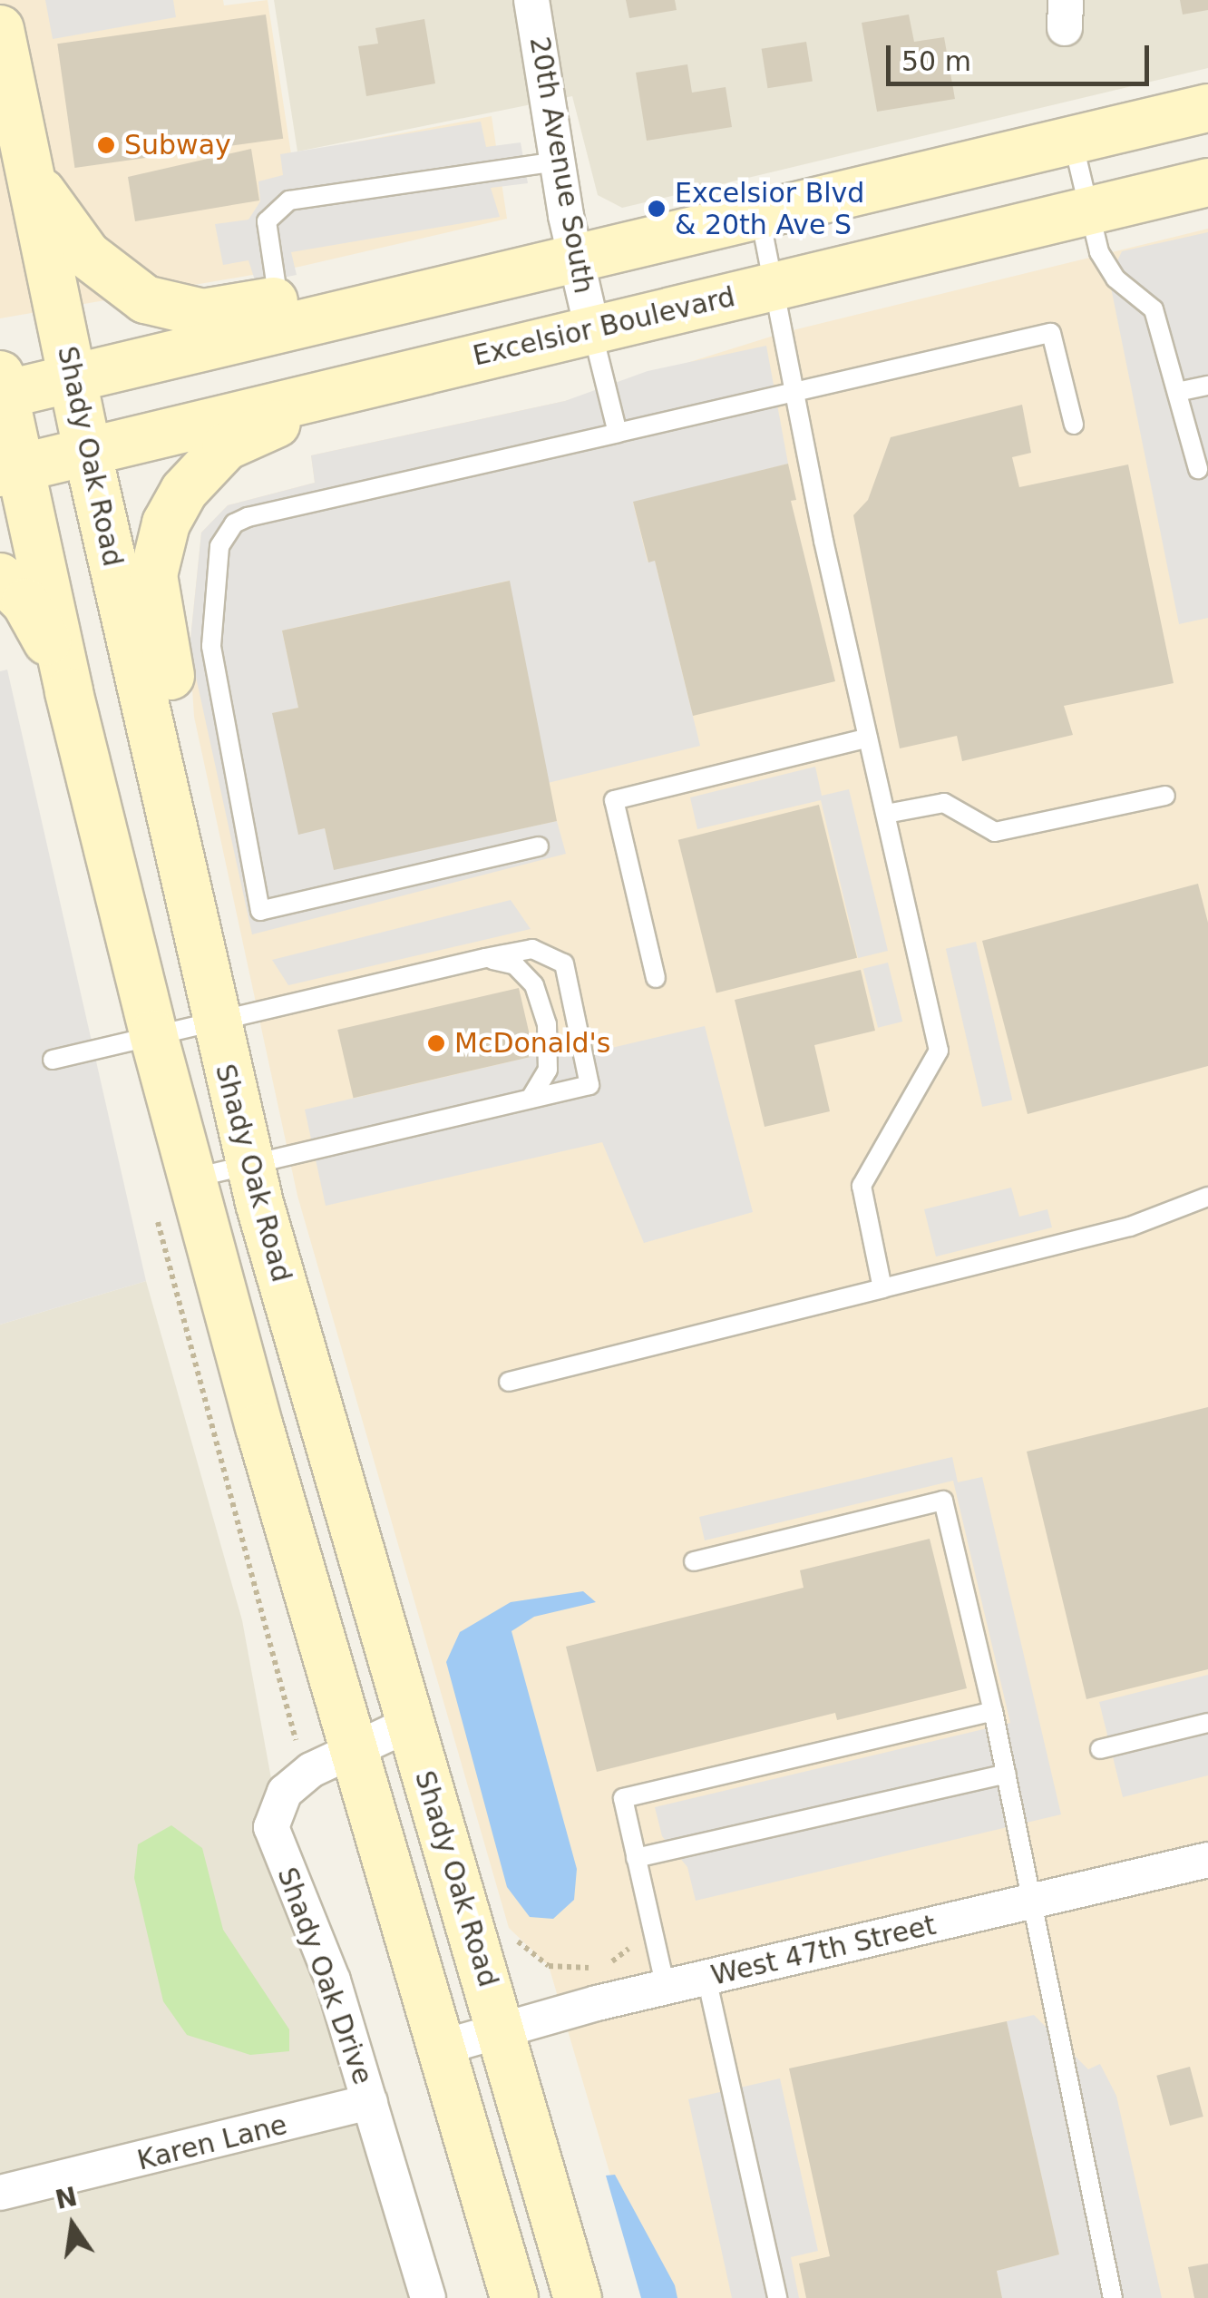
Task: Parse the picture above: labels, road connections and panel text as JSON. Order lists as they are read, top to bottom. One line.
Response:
{"streets":{"main road":["Excelsior Boulevard","Shady Oak Road"],"street":["20th Avenue South","West 47th Street","Shady Oak Drive","Karen Lane"]},"crossings":[["20th Avenue South","Excelsior Boulevard"],["Excelsior Boulevard","Shady Oak Road"],["Shady Oak Road","West 47th Street"],["Shady Oak Road","Shady Oak Drive"],["Shady Oak Drive","Karen Lane"]],"places":["Subway","Excelsior Blvd & 20th Ave S","McDonald's"],"scale_bar":"50 m","north":"top"}
